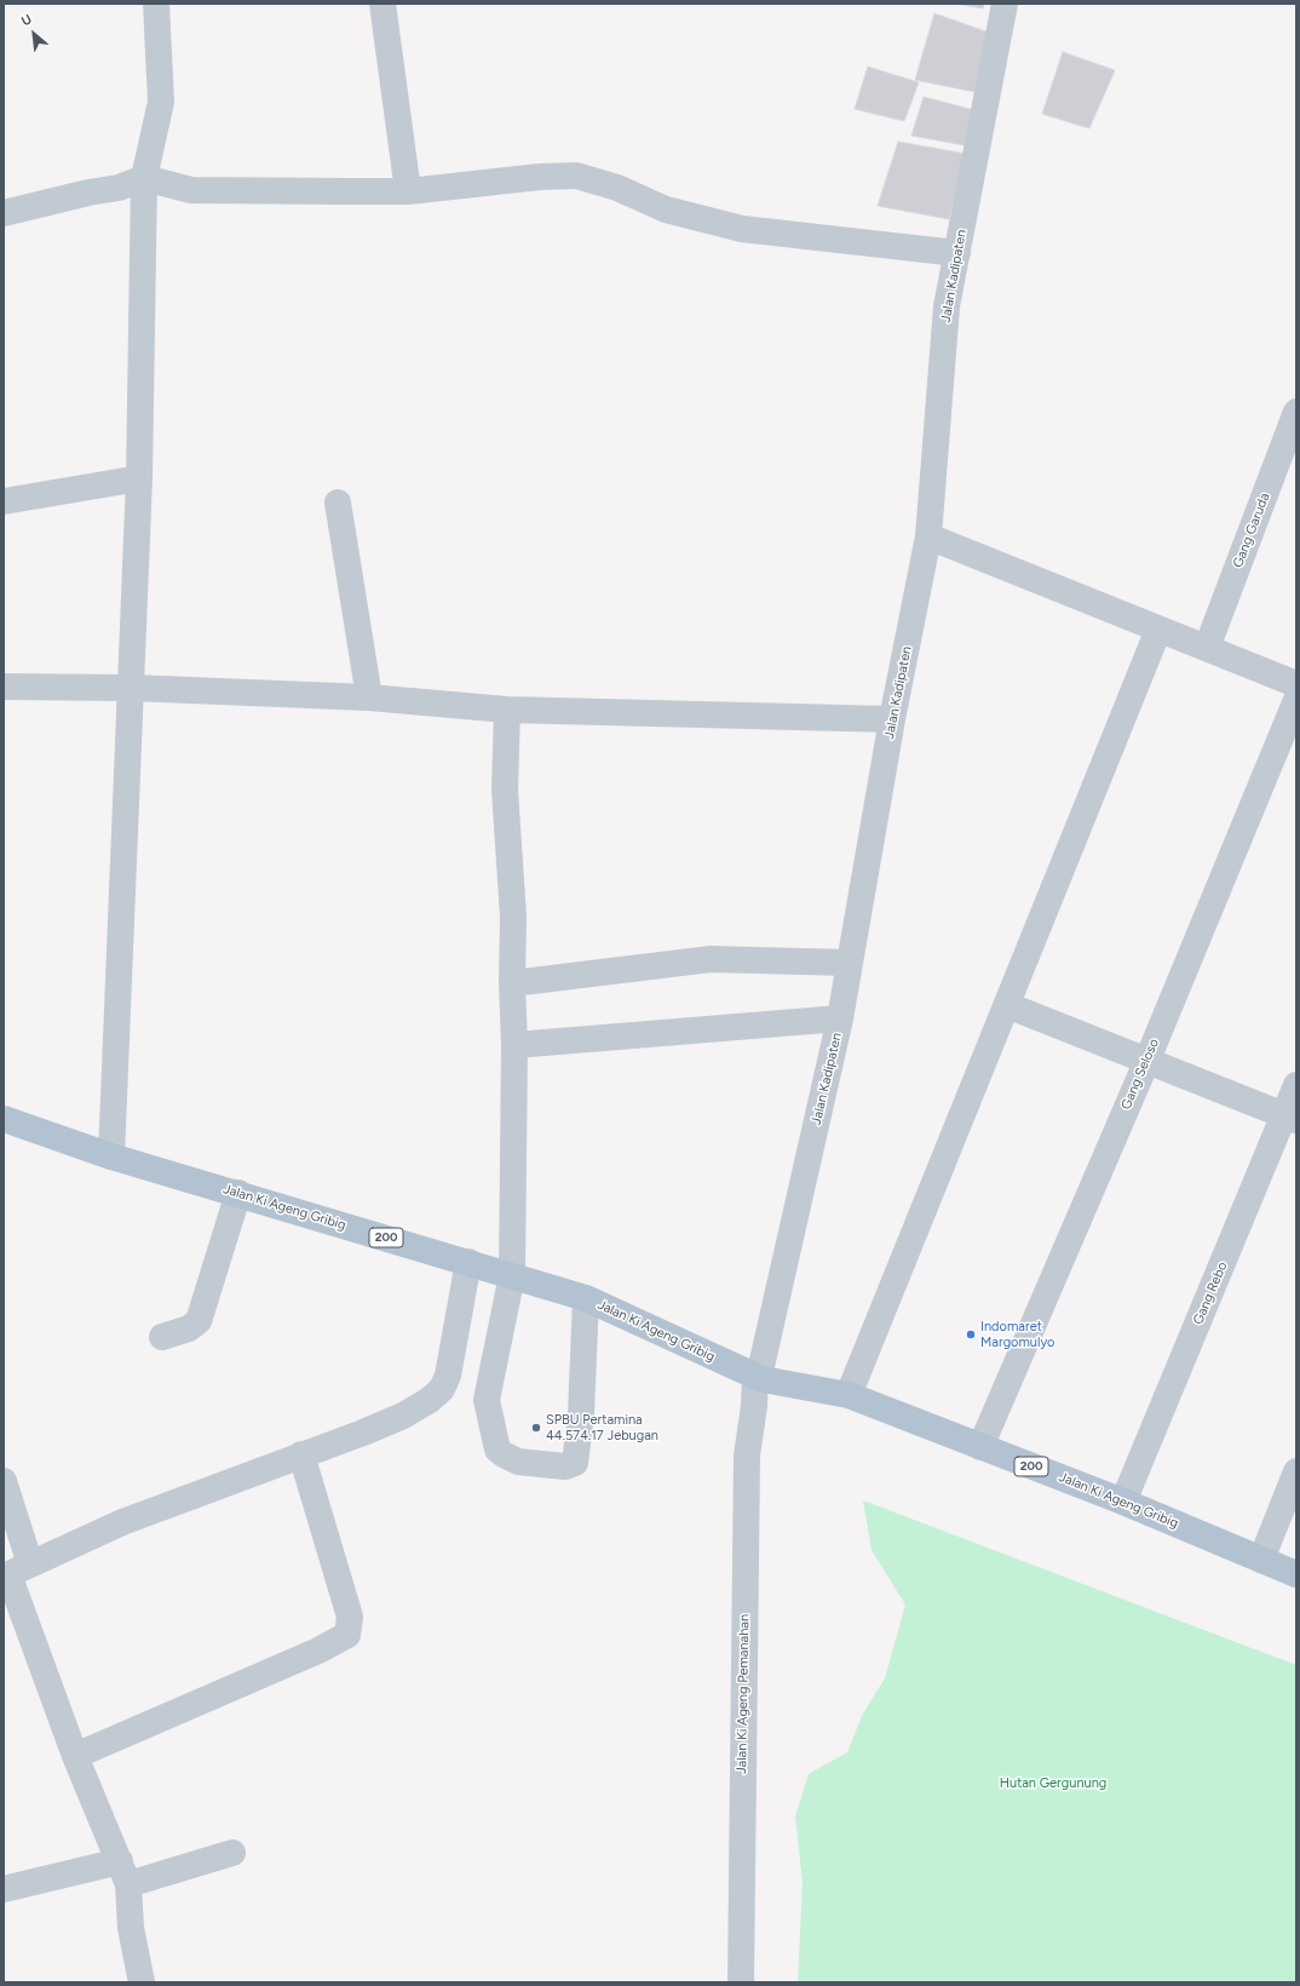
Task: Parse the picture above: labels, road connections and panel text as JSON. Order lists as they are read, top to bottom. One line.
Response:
{"streets":{"main road":["Jalan Ki Ageng Gribig","200"],"street":["Jalan Kadipaten","Gang Garuda","Gang Seloso","Gang Rebo","Jalan Ki Ageng Pemanahan"]},"crossings":[["Jalan Kadipaten","Jalan Ki Ageng Gribig"],["Jalan Kadipaten","Jalan Ki Ageng Pemanahan"],["Gang Seloso","Jalan Ki Ageng Gribig"],["Jalan Ki Ageng Gribig","Gang Rebo"],["Jalan Ki Ageng Gribig","Jalan Ki Ageng Pemanahan"]],"parks":["Hutan Gergunung"],"places":["Indomaret Margomulyo","SPBU Pertamina 44.574.17 Jebugan"],"north":"top left"}
